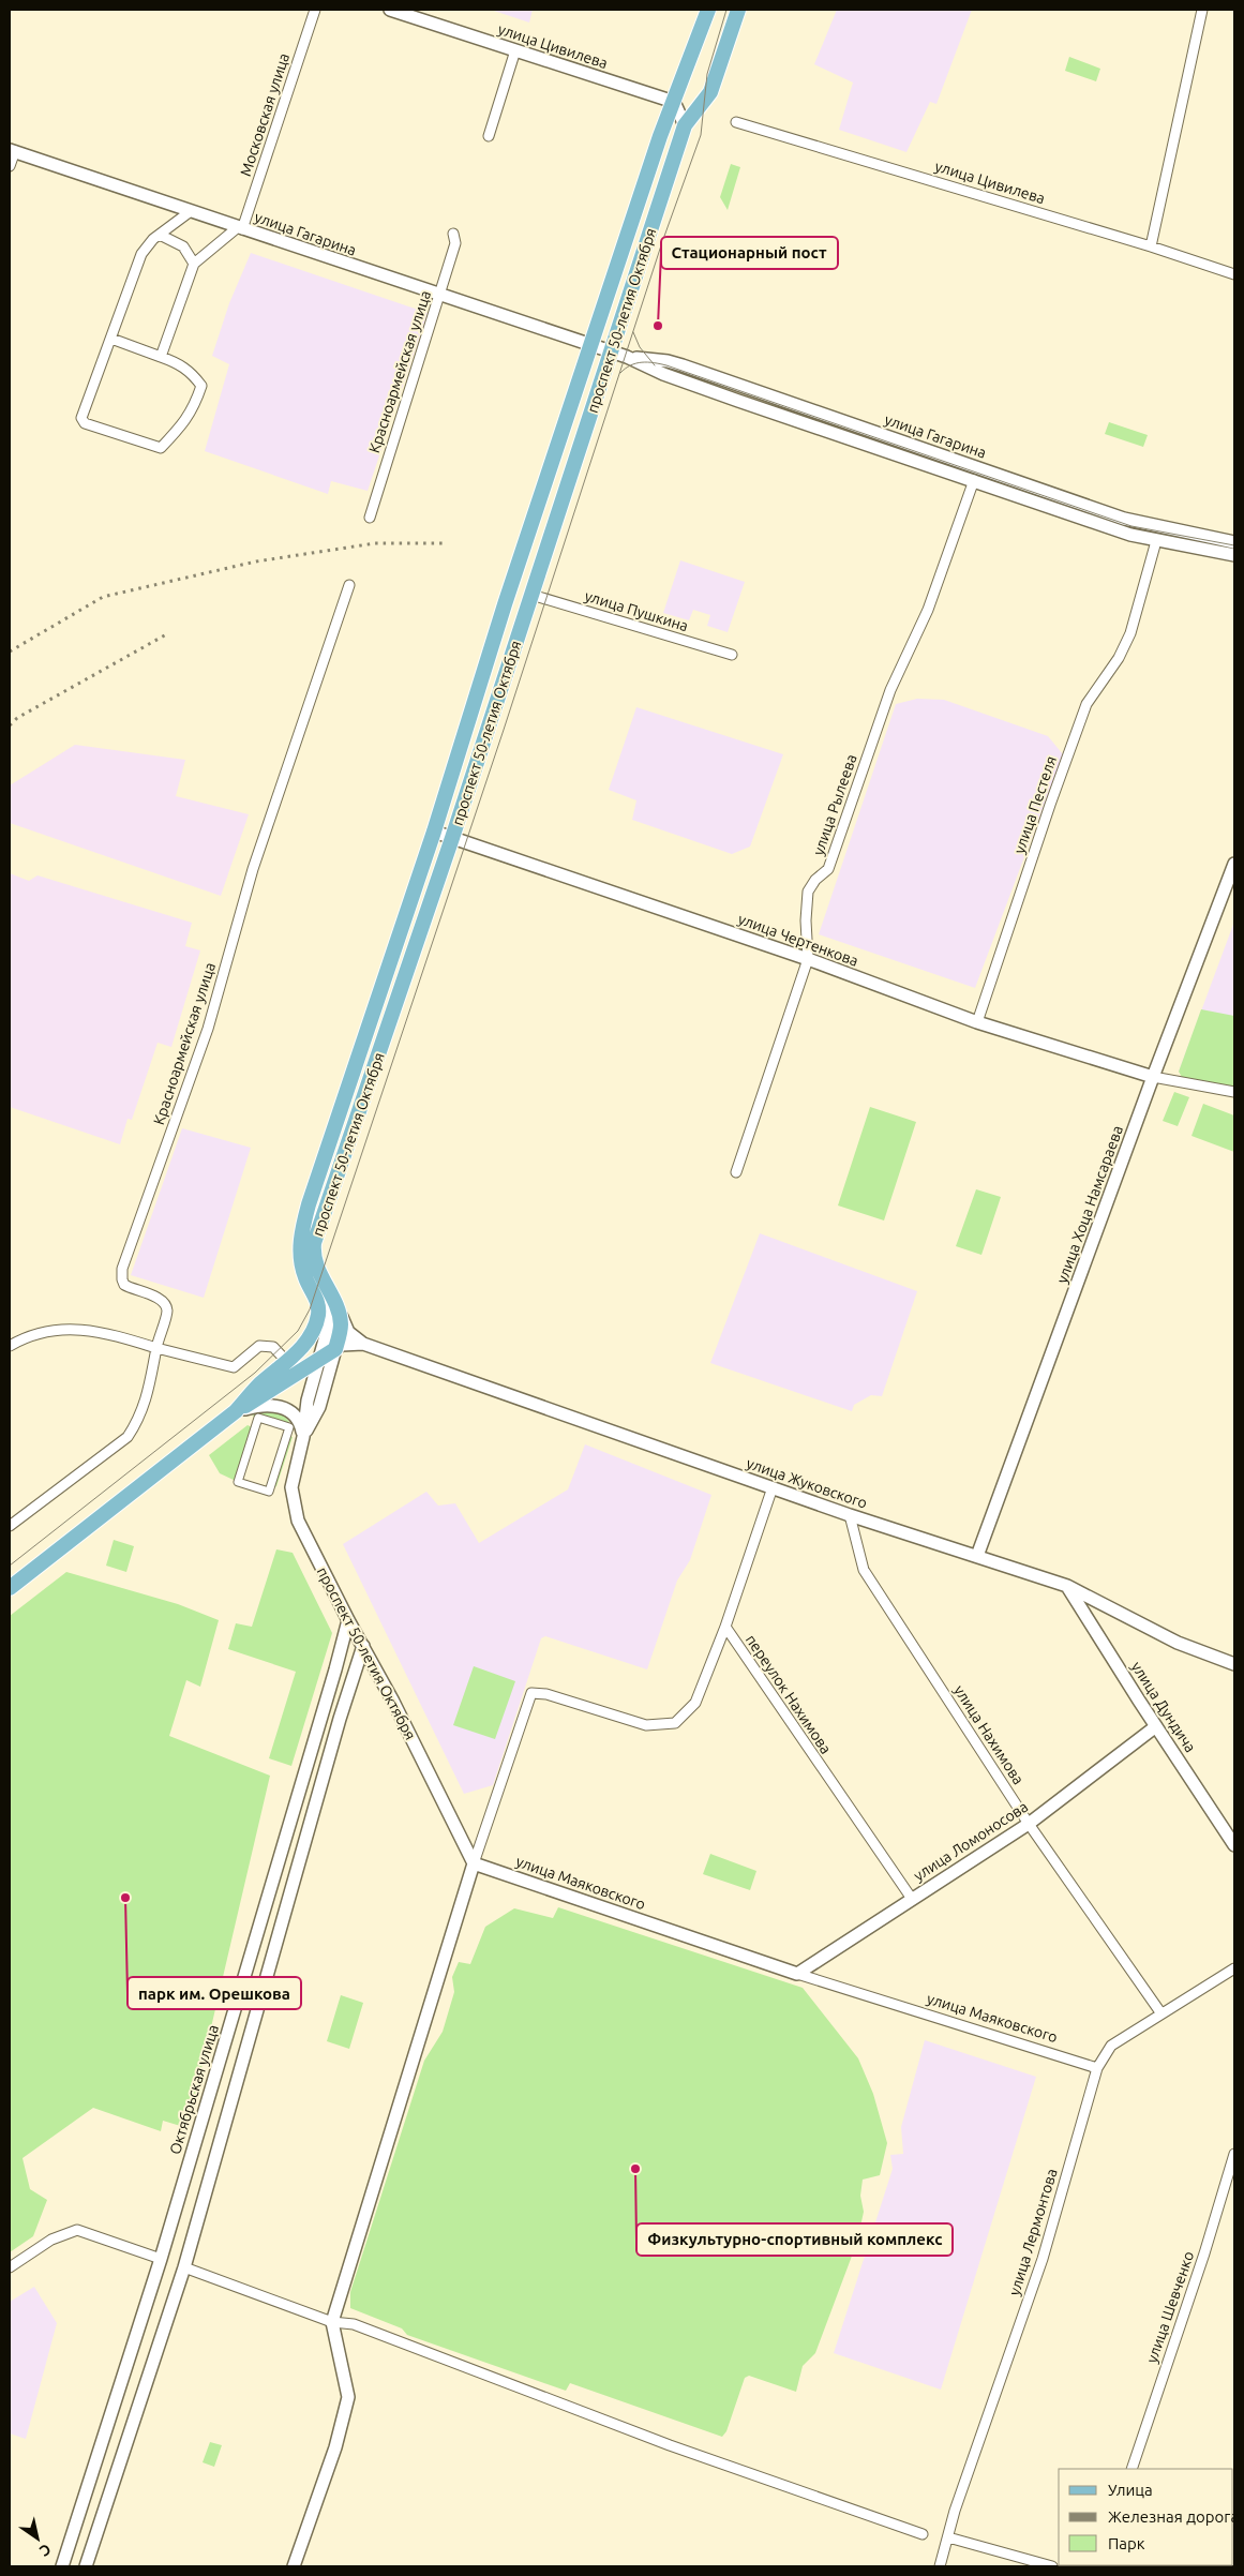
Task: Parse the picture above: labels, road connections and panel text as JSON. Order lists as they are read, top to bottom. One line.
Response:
{"streets":{"main road":["проспект 50-летия Октября"],"street":["улица Цивилева","Московская улица","улица Гагарина","Красноармейская улица","улица Пушкина","улица Рылеева","улица Пестеля","улица Чертенкова","улица Хоца Намсараева","улица Жуковского","переулок Нахимова","улица Дундича","улица Нахимова","улица Ломоносова","улица Маяковского","Октябрьская улица","улица Лермонтова","улица Шевченко"]},"crossings":[["улица Цивилева","проспект 50-летия Октября"],["Московская улица","улица Гагарина"],["улица Гагарина","проспект 50-летия Октября"],["улица Гагарина","Красноармейская улица"],["улица Гагарина","улица Рылеева"],["улица Гагарина","улица Пестеля"],["проспект 50-летия Октября","улица Пушкина"],["проспект 50-летия Октября","улица Чертенкова"],["проспект 50-летия Октября","улица Маяковского"],["проспект 50-летия Октября","Октябрьская улица"],["улица Рылеева","улица Чертенкова"],["улица Пестеля","улица Чертенкова"],["улица Чертенкова","улица Хоца Намсараева"],["улица Хоца Намсараева","улица Жуковского"],["улица Жуковского","улица Дундича"],["улица Жуковского","улица Нахимова"],["переулок Нахимова","улица Ломоносова"],["улица Дундича","улица Ломоносова"],["улица Нахимова","улица Ломоносова"],["улица Нахимова","улица Лермонтова"],["улица Ломоносова","улица Маяковского"],["улица Маяковского","улица Лермонтова"]],"places":["Стационарный пост","парк им. Орешкова","Физкультурно-спортивный комплекс"],"legend":["Улица","Железная дорога","Парк"],"north":"bottom right"}
